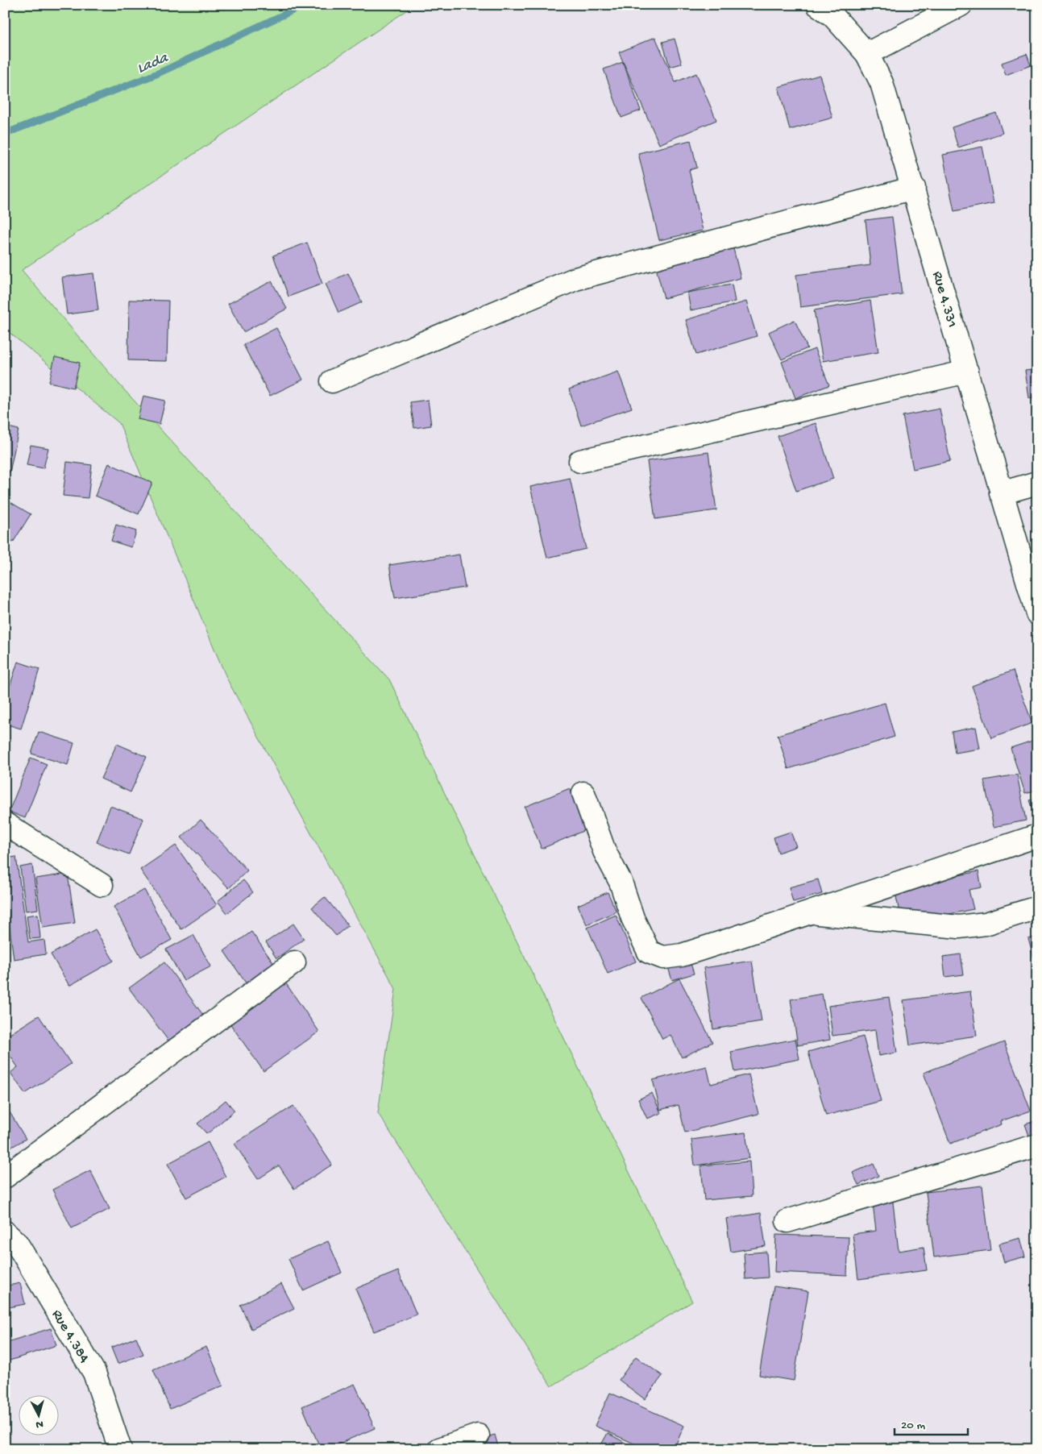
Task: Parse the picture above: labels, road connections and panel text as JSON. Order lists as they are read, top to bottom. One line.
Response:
{"streets":{"street":["Rue 4.331","Rue 4.384"]},"water":["Lada"],"scale_bar":"20 m","north":"bottom"}
